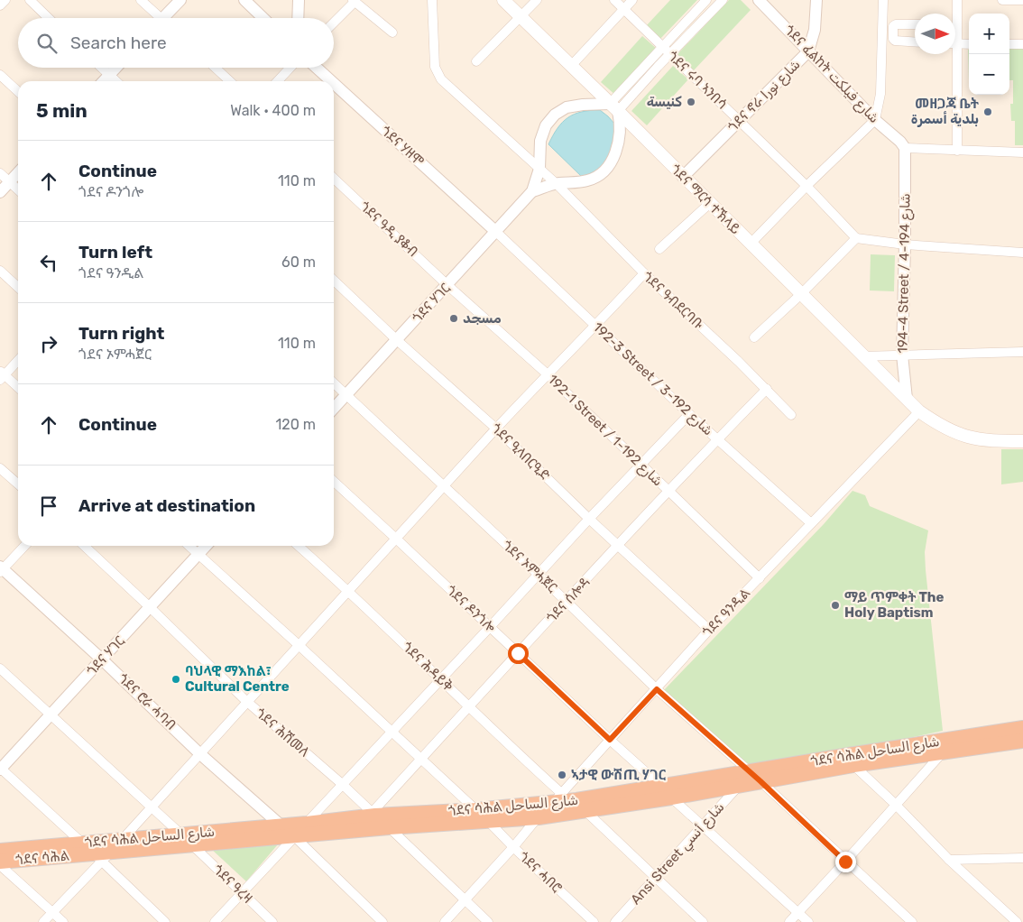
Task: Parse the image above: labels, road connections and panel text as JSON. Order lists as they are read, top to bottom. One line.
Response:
{"streets":{"highway":["ጎደና ሳሕል شارع الساحل","ጎደና ሳሕል"],"main road":["ጎደና ማርሳ ተኽላይ"],"street":["ጎደና ፈልከት شارع فيلكت","ጎደና ሩባ ኣንበሳ","ጎደና ኖራ شارع نورا","ጎደና ሃዘሞ","ጎደና ዓዲ ያቆብ","194-4 Street / شارع 194-4","ጎደና ዓብደርባቡ","ጎደና ሃገር","192-3 Street / شارع 192-3","192-1 Street / شارع 192-1","ጎደና ዒላበርዒድ","ጎደና ኦምሓጀር","ጎደና ሰሎዳ","ጎደና ዶንጎሎ","ጎደና ዓንዲል","ጎደና ሕዳይቅ","ጎደና ሮራ ሓባብ","ጎደና ሕሽመለ","Ansi Street شارع أنسي","ጎደና ሓበሮ","ጎደና ዓረዛ"]},"crossings":[["ጎደና ፈልከት شارع فيلكت","ጎደና ኖራ شارع نورا"],["ጎደና ፈልከት شارع فيلكت","194-4 Street / شارع 194-4"],["ጎደና ሩባ ኣንበሳ","ጎደና ኖራ شارع نورا"],["ጎደና ኖራ شارع نورا","ጎደና ማርሳ ተኽላይ"],["ጎደና ሃዘሞ","ጎደና ሃገር"],["ጎደና ሃዘሞ","192-3 Street / شارع 192-3"],["ጎደና ማርሳ ተኽላይ","194-4 Street / شارع 194-4"],["ጎደና ማርሳ ተኽላይ","ጎደና ዓብደርባቡ"],["ጎደና ማርሳ ተኽላይ","ጎደና ዓንዲል"],["ጎደና ዓዲ ያቆብ","ጎደና ሃገር"],["ጎደና ዓዲ ያቆብ","192-1 Street / شارع 192-1"],["ጎደና ዓብደርባቡ","ጎደና ሰሎዳ"],["ጎደና ሃገር","192-3 Street / شارع 192-3"],["ጎደና ሃገር","192-1 Street / شارع 192-1"],["ጎደና ሃገር","ጎደና ዒላበርዒድ"],["ጎደና ሃገር","ጎደና ኦምሓጀር"],["ጎደና ሃገር","ጎደና ሮራ ሓባብ"],["ጎደና ሃገር","ጎደና ሕሽመለ"],["ጎደና ሃገር","ጎደና ሓበሮ"],["ጎደና ሃገር","ጎደና ዓረዛ"],["192-3 Street / شارع 192-3","ጎደና ሰሎዳ"],["192-3 Street / شارع 192-3","ጎደና ዓንዲል"],["192-1 Street / شارع 192-1","ጎደና ሰሎዳ"],["192-1 Street / شارع 192-1","ጎደና ዓንዲል"],["ጎደና ዒላበርዒድ","ጎደና ሰሎዳ"],["ጎደና ዒላበርዒድ","ጎደና ዓንዲል"],["ጎደና ኦምሓጀር","ጎደና ሰሎዳ"],["ጎደና ኦምሓጀር","ጎደና ዓንዲል"],["ጎደና ኦምሓጀር","ጎደና ሳሕል شارع الساحل"],["ጎደና ሰሎዳ","ጎደና ዶንጎሎ"],["ጎደና ሰሎዳ","ጎደና ሕዳይቅ"],["ጎደና ሰሎዳ","ጎደና ሕሽመለ"],["ጎደና ሰሎዳ","ጎደና ሳሕል شارع الساحل"],["ጎደና ሰሎዳ","ጎደና ሓበሮ"],["ጎደና ዶንጎሎ","ጎደና ዓንዲል"],["ጎደና ዶንጎሎ","ጎደና ሳሕል شارع الساحل"],["ጎደና ዶንጎሎ","Ansi Street شارع أنسي"],["ጎደና ዓንዲል","ጎደና ሕዳይቅ"],["ጎደና ዓንዲል","ጎደና ሕሽመለ"],["ጎደና ዓንዲል","ጎደና ሳሕል شارع الساحل"],["ጎደና ዓንዲል","ጎደና ሓበሮ"],["ጎደና ሕዳይቅ","ጎደና ሳሕል شارع الساحل"],["ጎደና ሮራ ሓባብ","ጎደና ሳሕል شارع الساحل"],["ጎደና ሕሽመለ","ጎደና ሳሕል شارع الساحل"],["ጎደና ሳሕል شارع الساحل","Ansi Street شارع أنسي"],["ጎደና ሳሕል شارع الساحل","ጎደና ሳሕል"],["ጎደና ሳሕል شارع الساحل","ጎደና ሓበሮ"],["ጎደና ሳሕል شارع الساحل","ጎደና ዓረዛ"],["ጎደና ሳሕል","ጎደና ዓረዛ"]],"places":["كنيسة","መዘጋጃ ቤት بلدية أسمرة","مسجد","ማይ ጥምቀት The Holy Baptism","ባህላዊ ማእከል፣ Cultural Centre","ኣታዊ ውሽጢ ሃገር"],"north":"right","page":{"map_buttons":["+","−"],"search":"Search here","heading":["5 min","Walk · 400 m"],"list":[["Continue","ጎደና ዶንጎሎ","110 m"],["Turn left","ጎደና ዓንዲል","60 m"],["Turn right","ጎደና ኦምሓጀር","110 m"],["Continue","120 m"],"Arrive at destination"]}}
